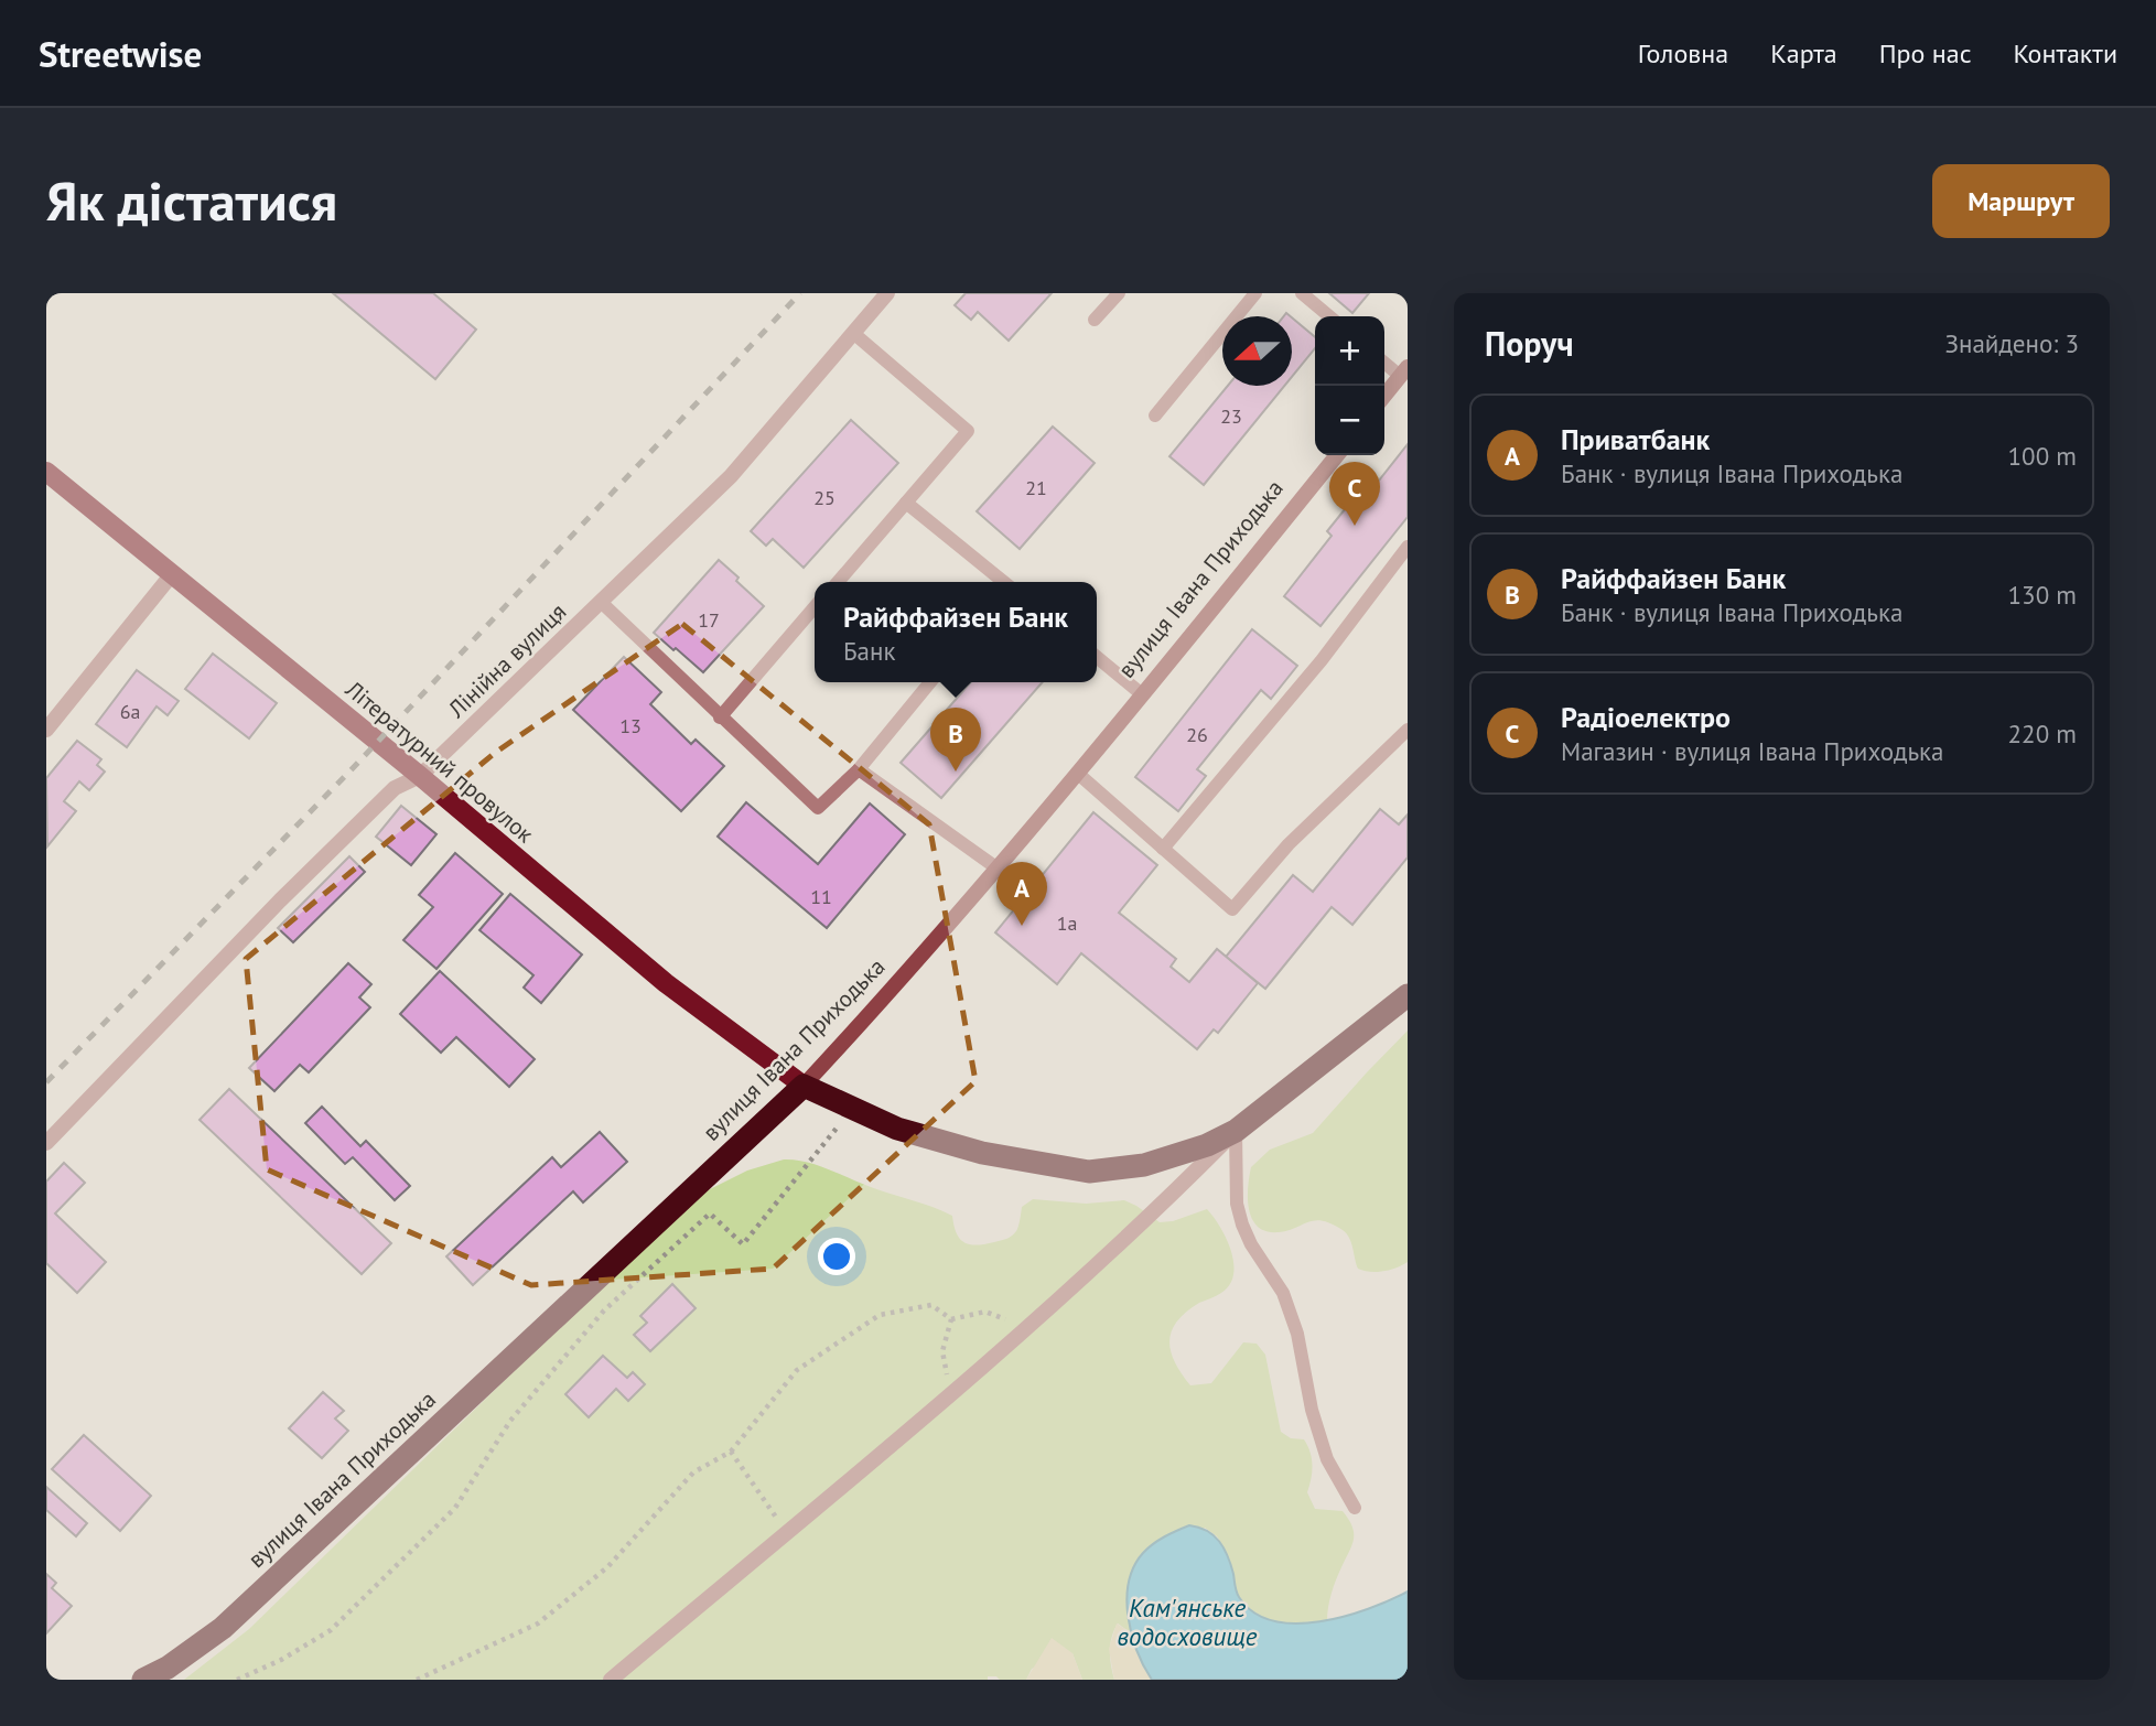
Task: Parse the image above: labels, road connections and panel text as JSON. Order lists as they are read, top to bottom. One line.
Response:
{"streets":{"highway":["вулиця Івана Приходька"],"main road":["Літературний провулок"],"street":["Лінійна вулиця"]},"crossings":[["вулиця Івана Приходька","Літературний провулок"],["Лінійна вулиця","Літературний провулок"]],"water":["Кам'янське водосховище"],"house_numbers":["23","21","25","17","6а","13","26","11","1а"],"north":"left","page":{"header":"Streetwise","nav":["Головна","Карта","Про нас","Контакти"],"buttons":"Маршрут","title":"Як дістатися","heading":["Поруч","Знайдено: 3"],"map_buttons":["+","−"],"list":[{"mark":"A","name":"Приватбанк","note":"Банк · вулиця Івана Приходька","value":"100 m"},{"mark":"B","name":"Райффайзен Банк","note":"Банк · вулиця Івана Приходька","value":"130 m"},{"mark":"C","name":"Радіоелектро","note":"Магазин · вулиця Івана Приходька","value":"220 m"}],"pins":["C","B","A"],"popup":["Райффайзен Банк","Банк"]}}
